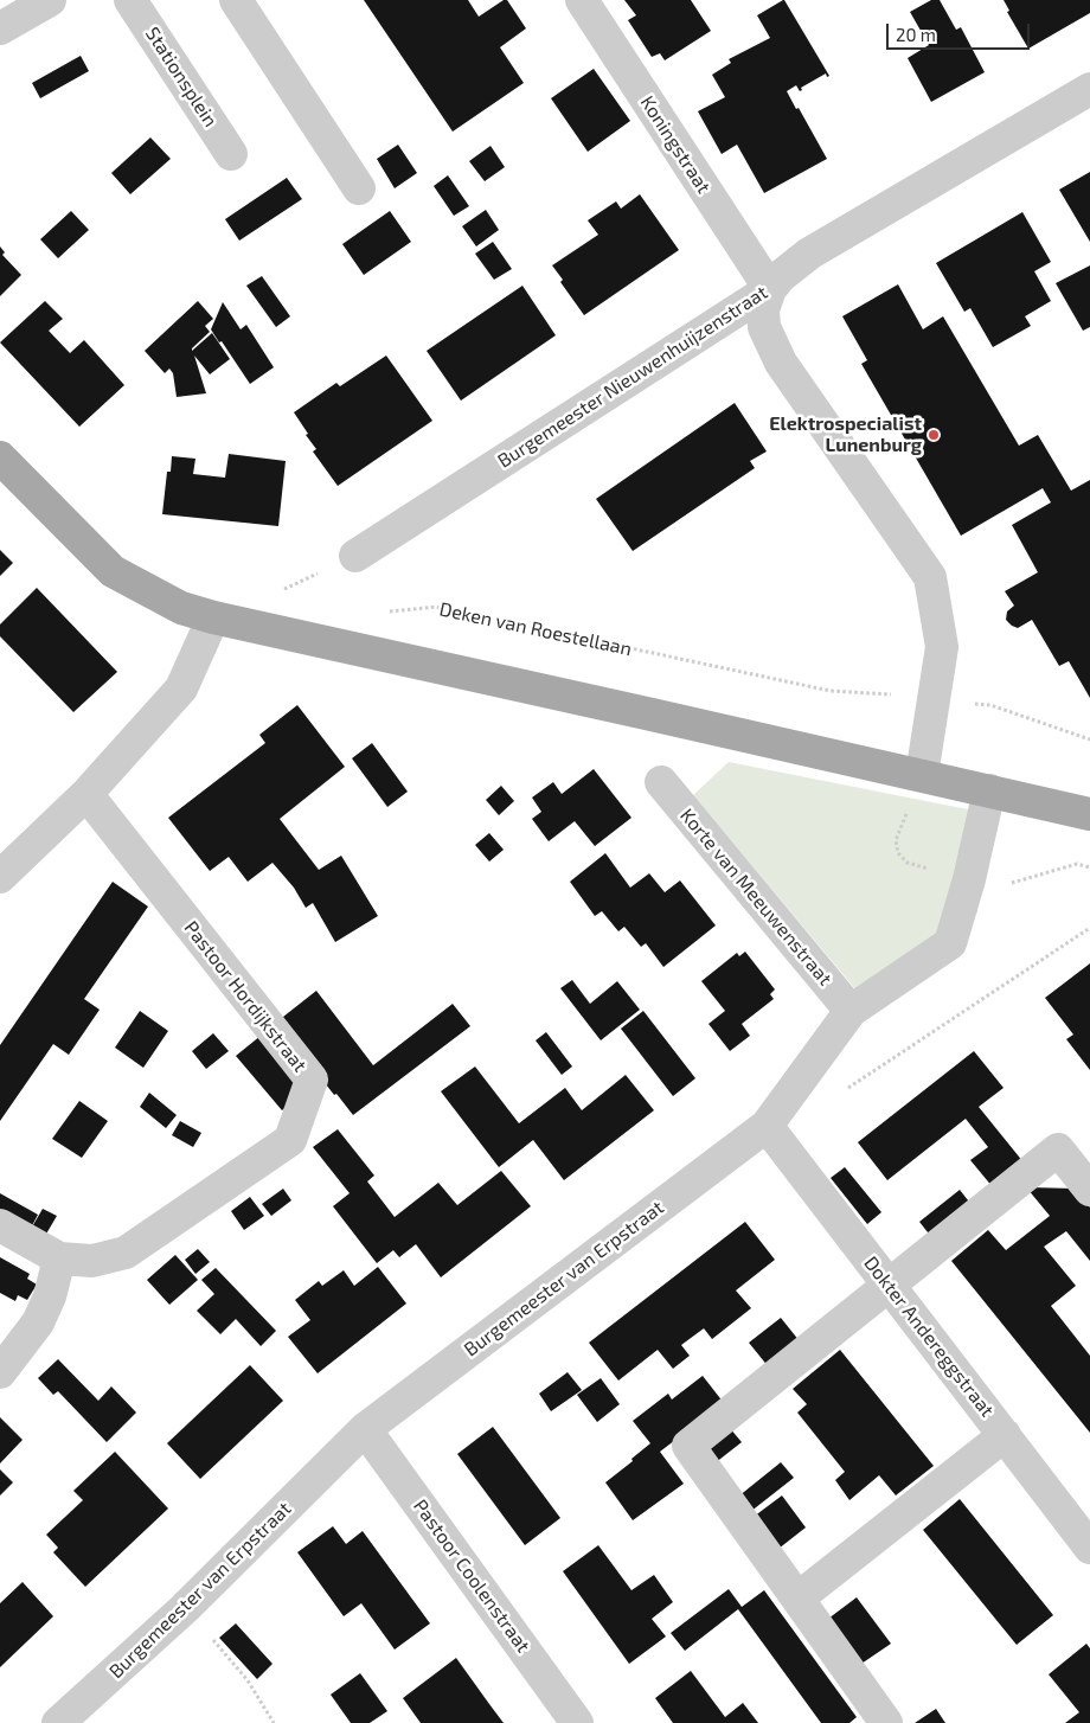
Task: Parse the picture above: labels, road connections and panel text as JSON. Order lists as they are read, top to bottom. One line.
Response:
{"streets":{"street":["Stationsplein","Koningstraat","Burgemeester Nieuwenhuijzenstraat","Korte van Meeuwenstraat","Pastoor Hordijkstraat","Burgemeester van Erpstraat","Dokter Andereggstraat","Pastoor Coolenstraat"],"path":["Deken van Roestellaan"]},"crossings":[["Koningstraat","Burgemeester Nieuwenhuijzenstraat"],["Korte van Meeuwenstraat","Burgemeester van Erpstraat"],["Burgemeester van Erpstraat","Dokter Andereggstraat"],["Burgemeester van Erpstraat","Pastoor Coolenstraat"]],"places":["Elektrospecialist Lunenburg"],"scale_bar":"20 m"}
